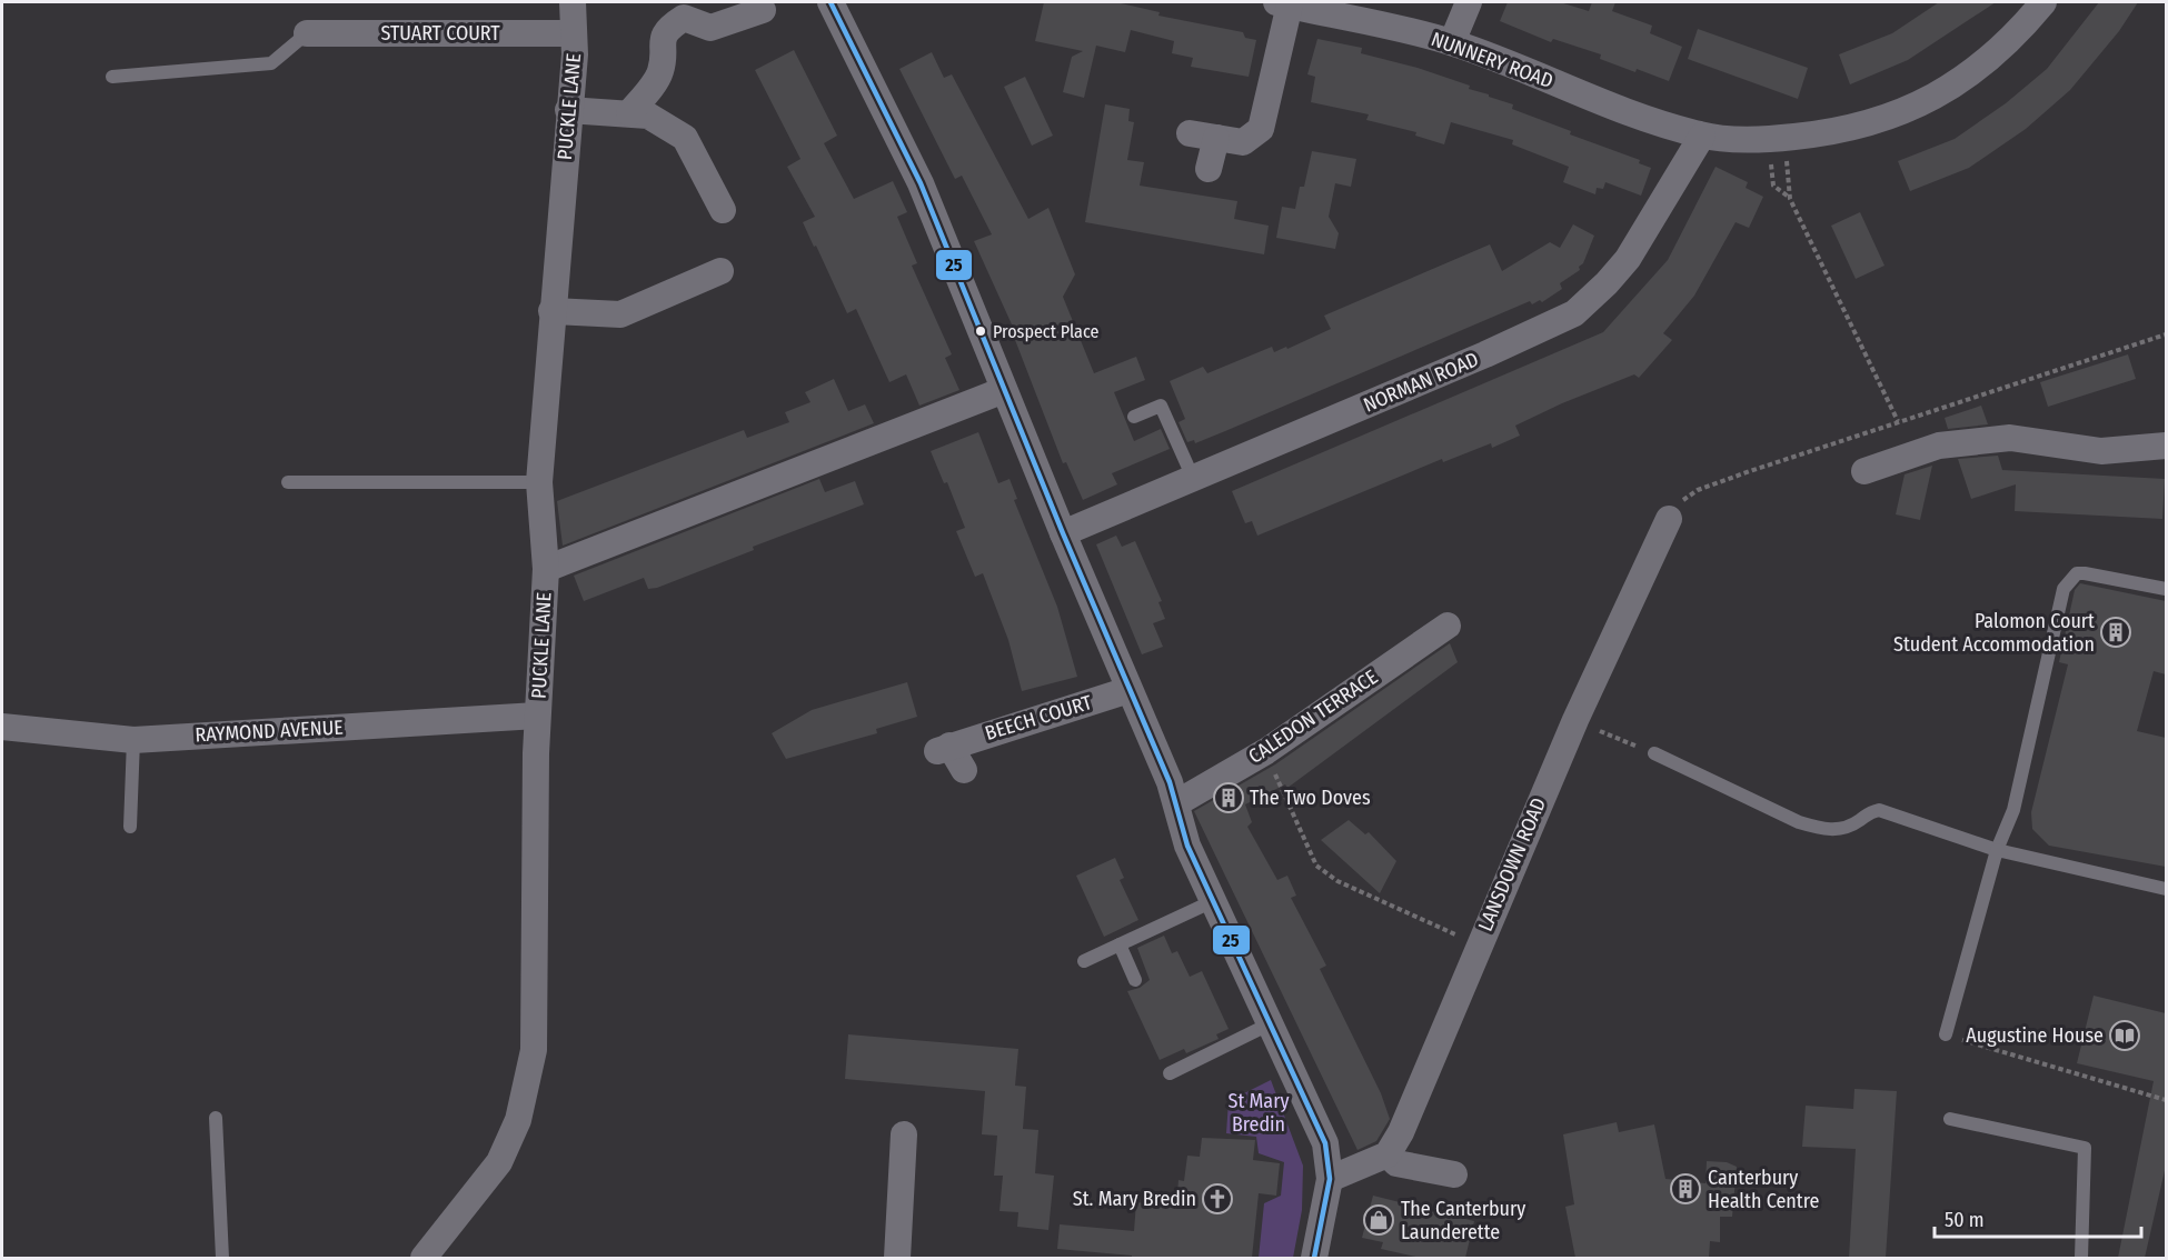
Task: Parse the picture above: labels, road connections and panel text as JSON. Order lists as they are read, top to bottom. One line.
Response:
{"streets":{"street":["STUART COURT","NUNNERY ROAD","PUCKLE LANE","NORMAN ROAD","CALEDON TERRACE","BEECH COURT","RAYMOND AVENUE","LANSDOWN ROAD"]},"crossings":[["STUART COURT","PUCKLE LANE"],["NUNNERY ROAD","NORMAN ROAD"],["PUCKLE LANE","RAYMOND AVENUE"]],"parks":["St Mary Bredin"],"places":{"other":["Prospect Place"],"building":["Palomon Court Student Accommodation","The Two Doves","Canterbury Health Centre"],"library":["Augustine House"],"church":["St. Mary Bredin"],"shop":["The Canterbury Launderette"]},"lines":["transit line 25"],"scale_bar":"50 m"}
